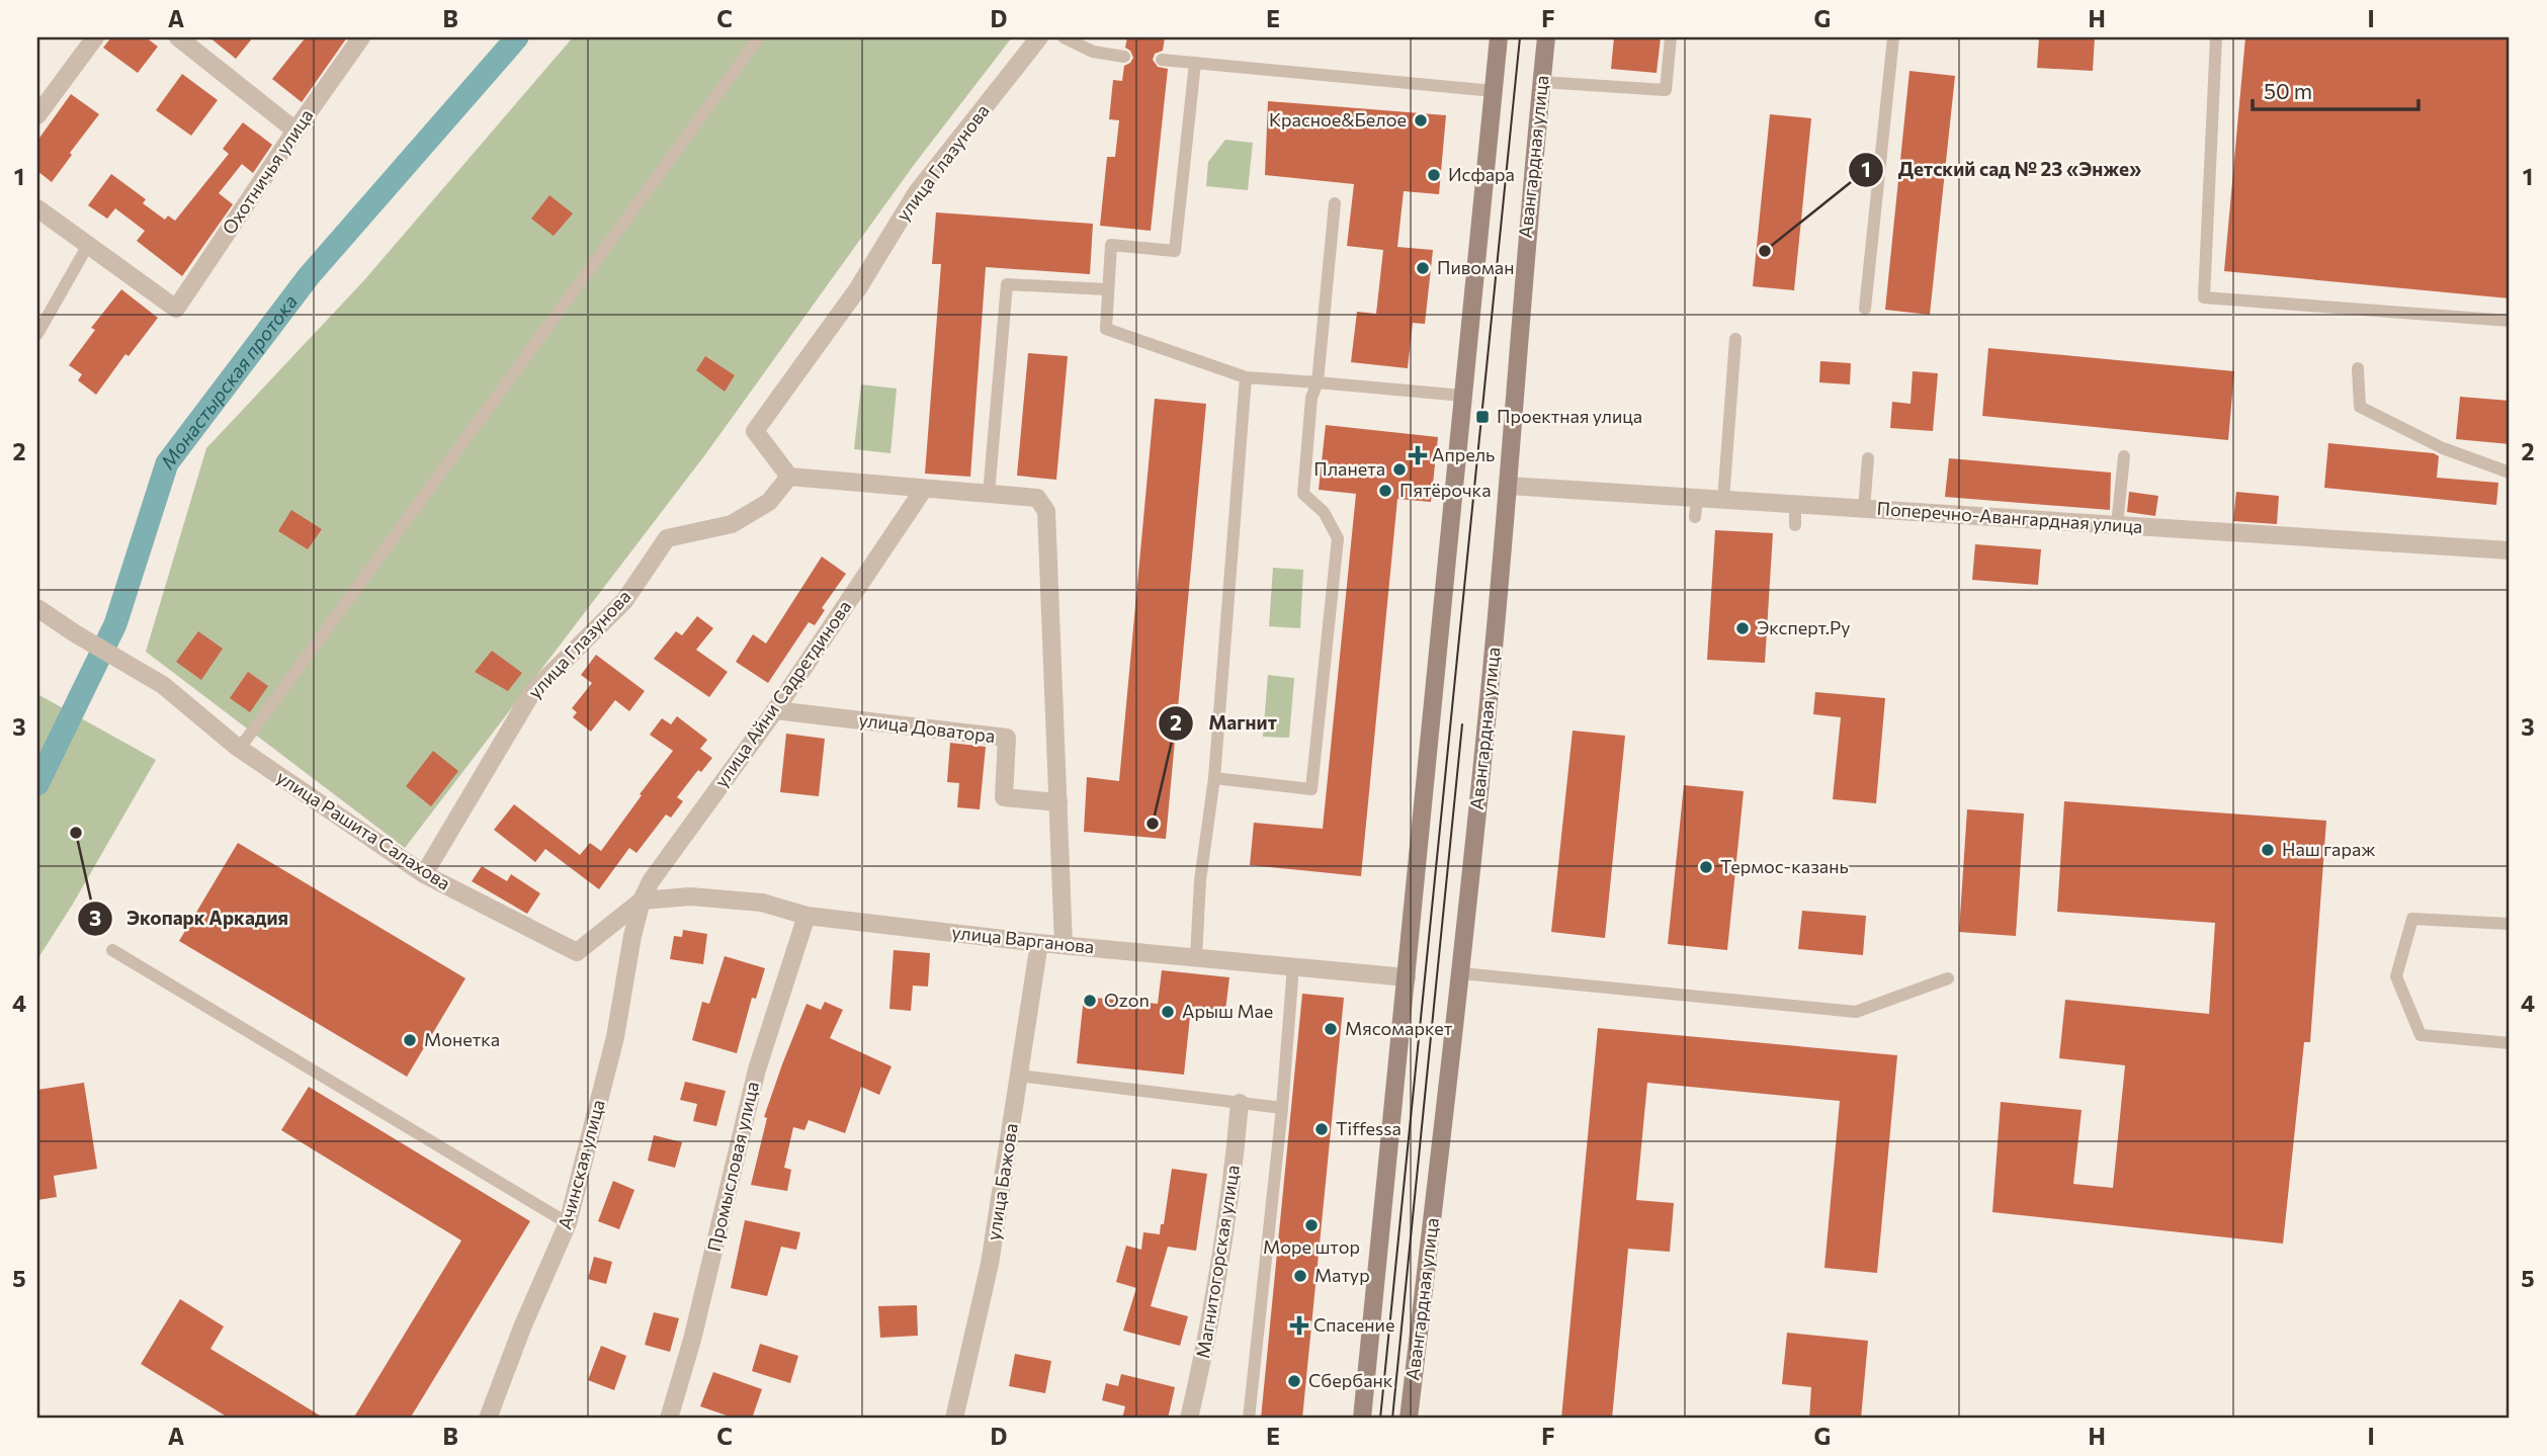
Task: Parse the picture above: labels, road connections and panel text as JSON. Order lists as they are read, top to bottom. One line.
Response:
{"streets":{"main road":["Авангардная улица"],"street":["улица Глазунова","Охотничья улица","Поперечно-Авангардная улица","улица Айни Садретдинова","улица Доватора","улица Рашита Салахова","улица Варганова","Ачинская улица","Промысловая улица","улица Бажова","Магнитогорская улица"]},"crossings":[["Авангардная улица","Поперечно-Авангардная улица"],["улица Глазунова","улица Рашита Салахова"],["улица Айни Садретдинова","улица Доватора"],["улица Айни Садретдинова","улица Рашита Салахова"],["улица Айни Садретдинова","улица Варганова"],["улица Айни Садретдинова","Ачинская улица"],["улица Рашита Салахова","улица Варганова"],["улица Рашита Салахова","Ачинская улица"],["улица Варганова","Ачинская улица"],["улица Варганова","Промысловая улица"],["улица Варганова","улица Бажова"]],"water":["Монастырская протока"],"places":{"other":["Красное&Белое","Исфара","Детский сад № 23 «Энже»","Пивоман","Планета","Пятёрочка","Эксперт.Ру","Магнит","Экопарк Аркадия","Наш гараж","Термос-казань","Ozon","Арыш Мае","Мясомаркет","Монетка","Tiffessa","Море штор","Матур","Сбербанк"],"transit":["Проектная улица"],"health":["Апрель","Спасение"]},"scale_bar":"50 m","grid":{"columns":["A","B","C","D","E","F","G","H","I"],"rows":["1","2","3","4","5"]}}
